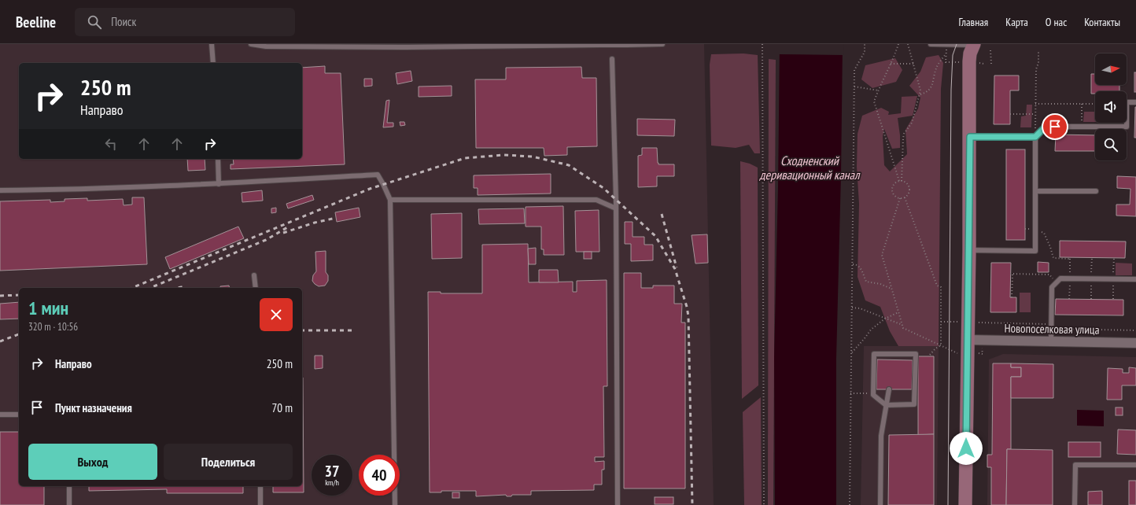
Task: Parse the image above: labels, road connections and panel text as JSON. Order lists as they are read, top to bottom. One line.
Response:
{"streets":{"street":["Новопоселковая улица"]},"water":["Сходненский деривационный канал"],"north":"right","page":{"header":"Beeline","search":"Поиск","nav":["Главная","Карта","О нас","Контакты"],"turn":["250 m","Направо"],"heading":["1 мин","320 m · 10:56"],"list":[{"name":"Направо","value":"250 m"},{"name":"Пункт назначения","value":"70 m"}],"buttons":["Выход","Поделиться"],"speed":"37 km/h","limit":"40"}}
